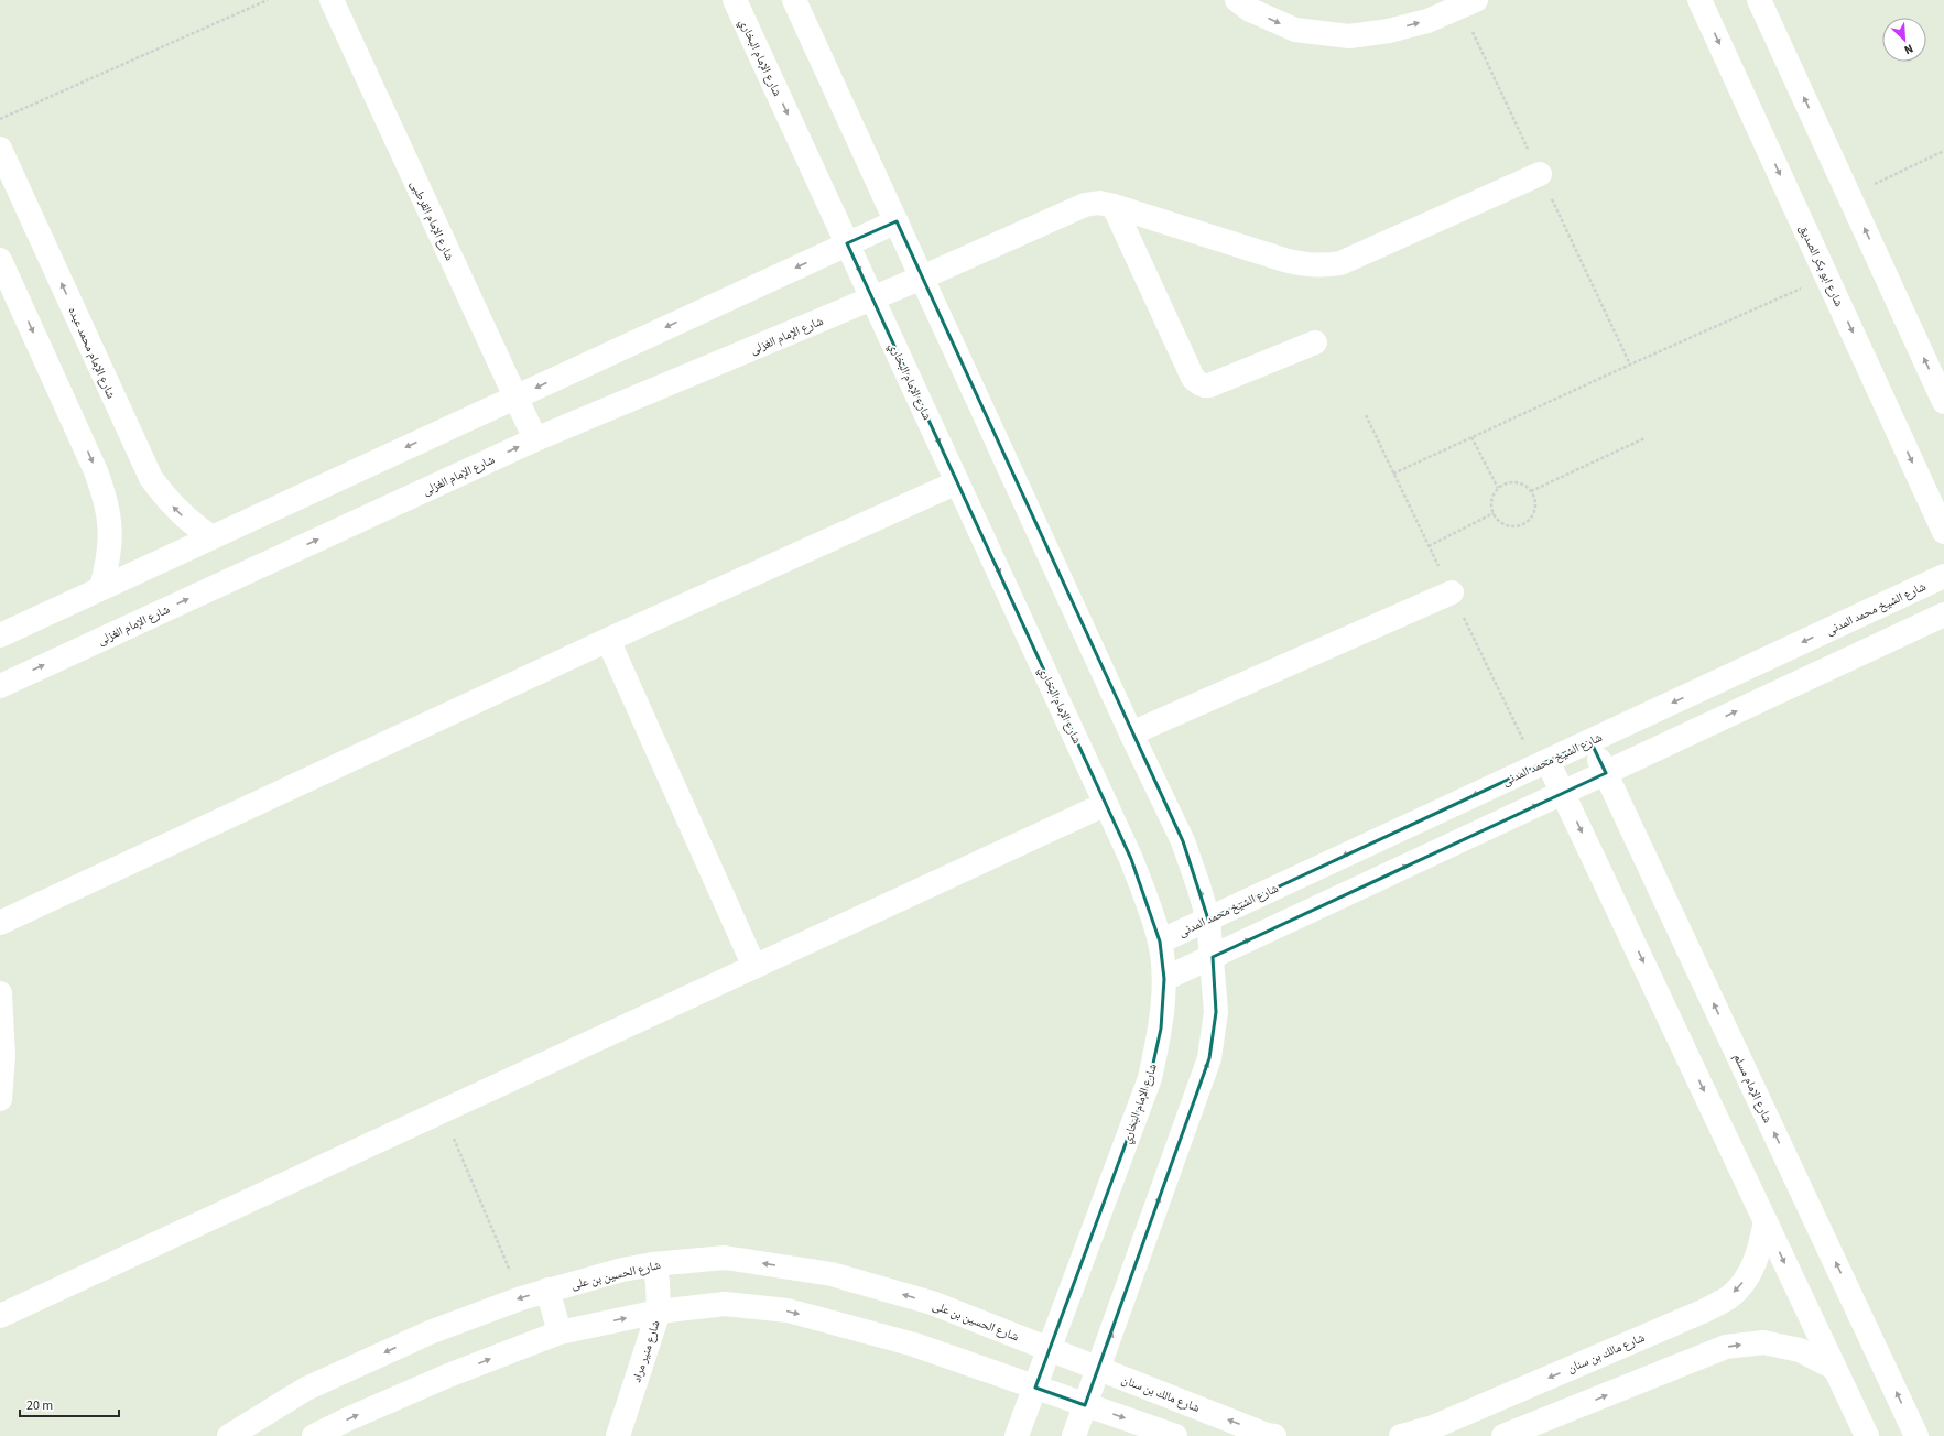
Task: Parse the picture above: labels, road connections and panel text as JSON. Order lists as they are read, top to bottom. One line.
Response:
{"streets":{"street":["شارع الإمام البخاري","شارع الإمام القرطبى","شارع ابو بكر الصديق","شارع الإمام الغزلى","شارع الإمام محمد عبده","شارع الشيخ محمد المدنى","شارع الإمام مسلم","شارع الحسين بن على","شارع منير مراد","شارع مالك بن سنان"]},"crossings":[["شارع الإمام البخاري","شارع الإمام الغزلى"],["شارع الإمام البخاري","شارع الشيخ محمد المدنى"],["شارع الإمام البخاري","شارع الحسين بن على"],["شارع الإمام البخاري","شارع مالك بن سنان"],["شارع الإمام القرطبى","شارع الإمام الغزلى"],["شارع الشيخ محمد المدنى","شارع الإمام مسلم"],["شارع الحسين بن على","شارع منير مراد"],["شارع الحسين بن على","شارع مالك بن سنان"]],"scale_bar":"20 m","north":"bottom right"}
